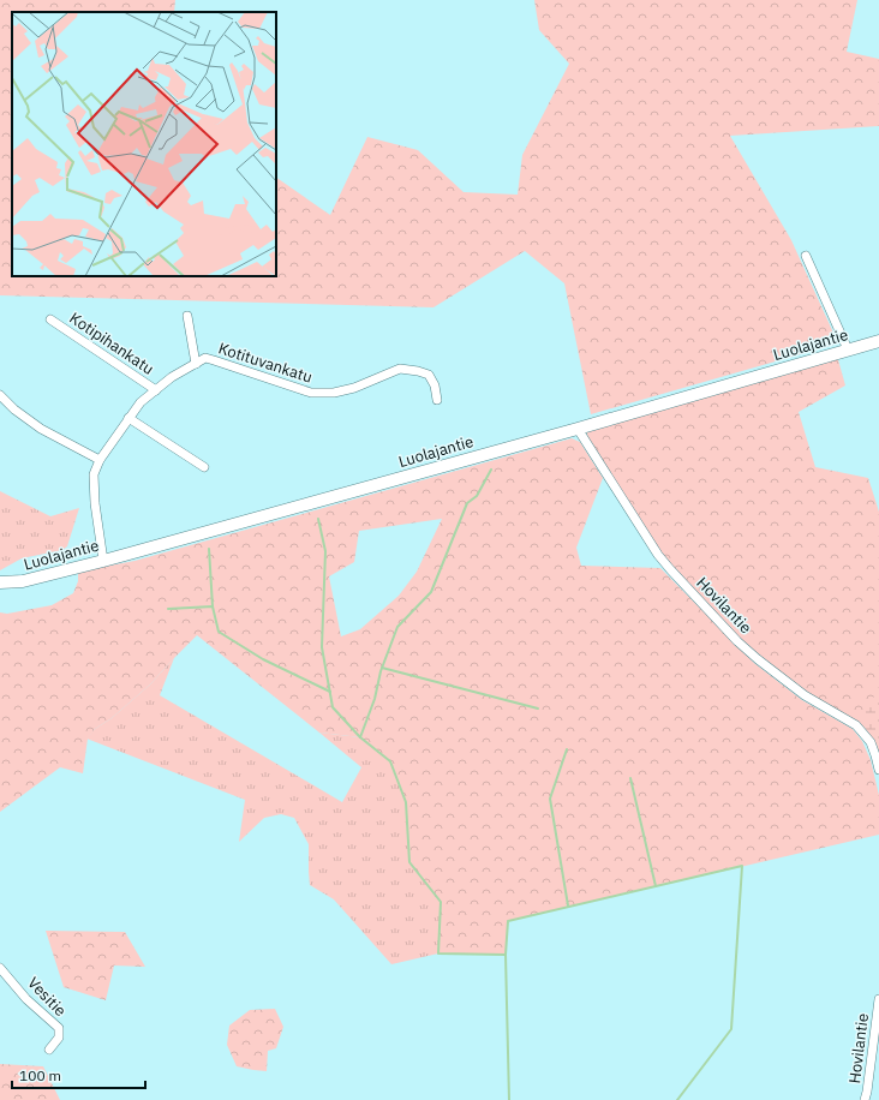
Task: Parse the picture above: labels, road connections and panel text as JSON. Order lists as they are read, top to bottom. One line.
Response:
{"streets":{"main road":["Luolajantie"],"street":["Kotipihankatu","Kotituvankatu","Hovilantie","Vesitie"]},"crossings":[["Luolajantie","Hovilantie"]],"scale_bar":"100 m"}
